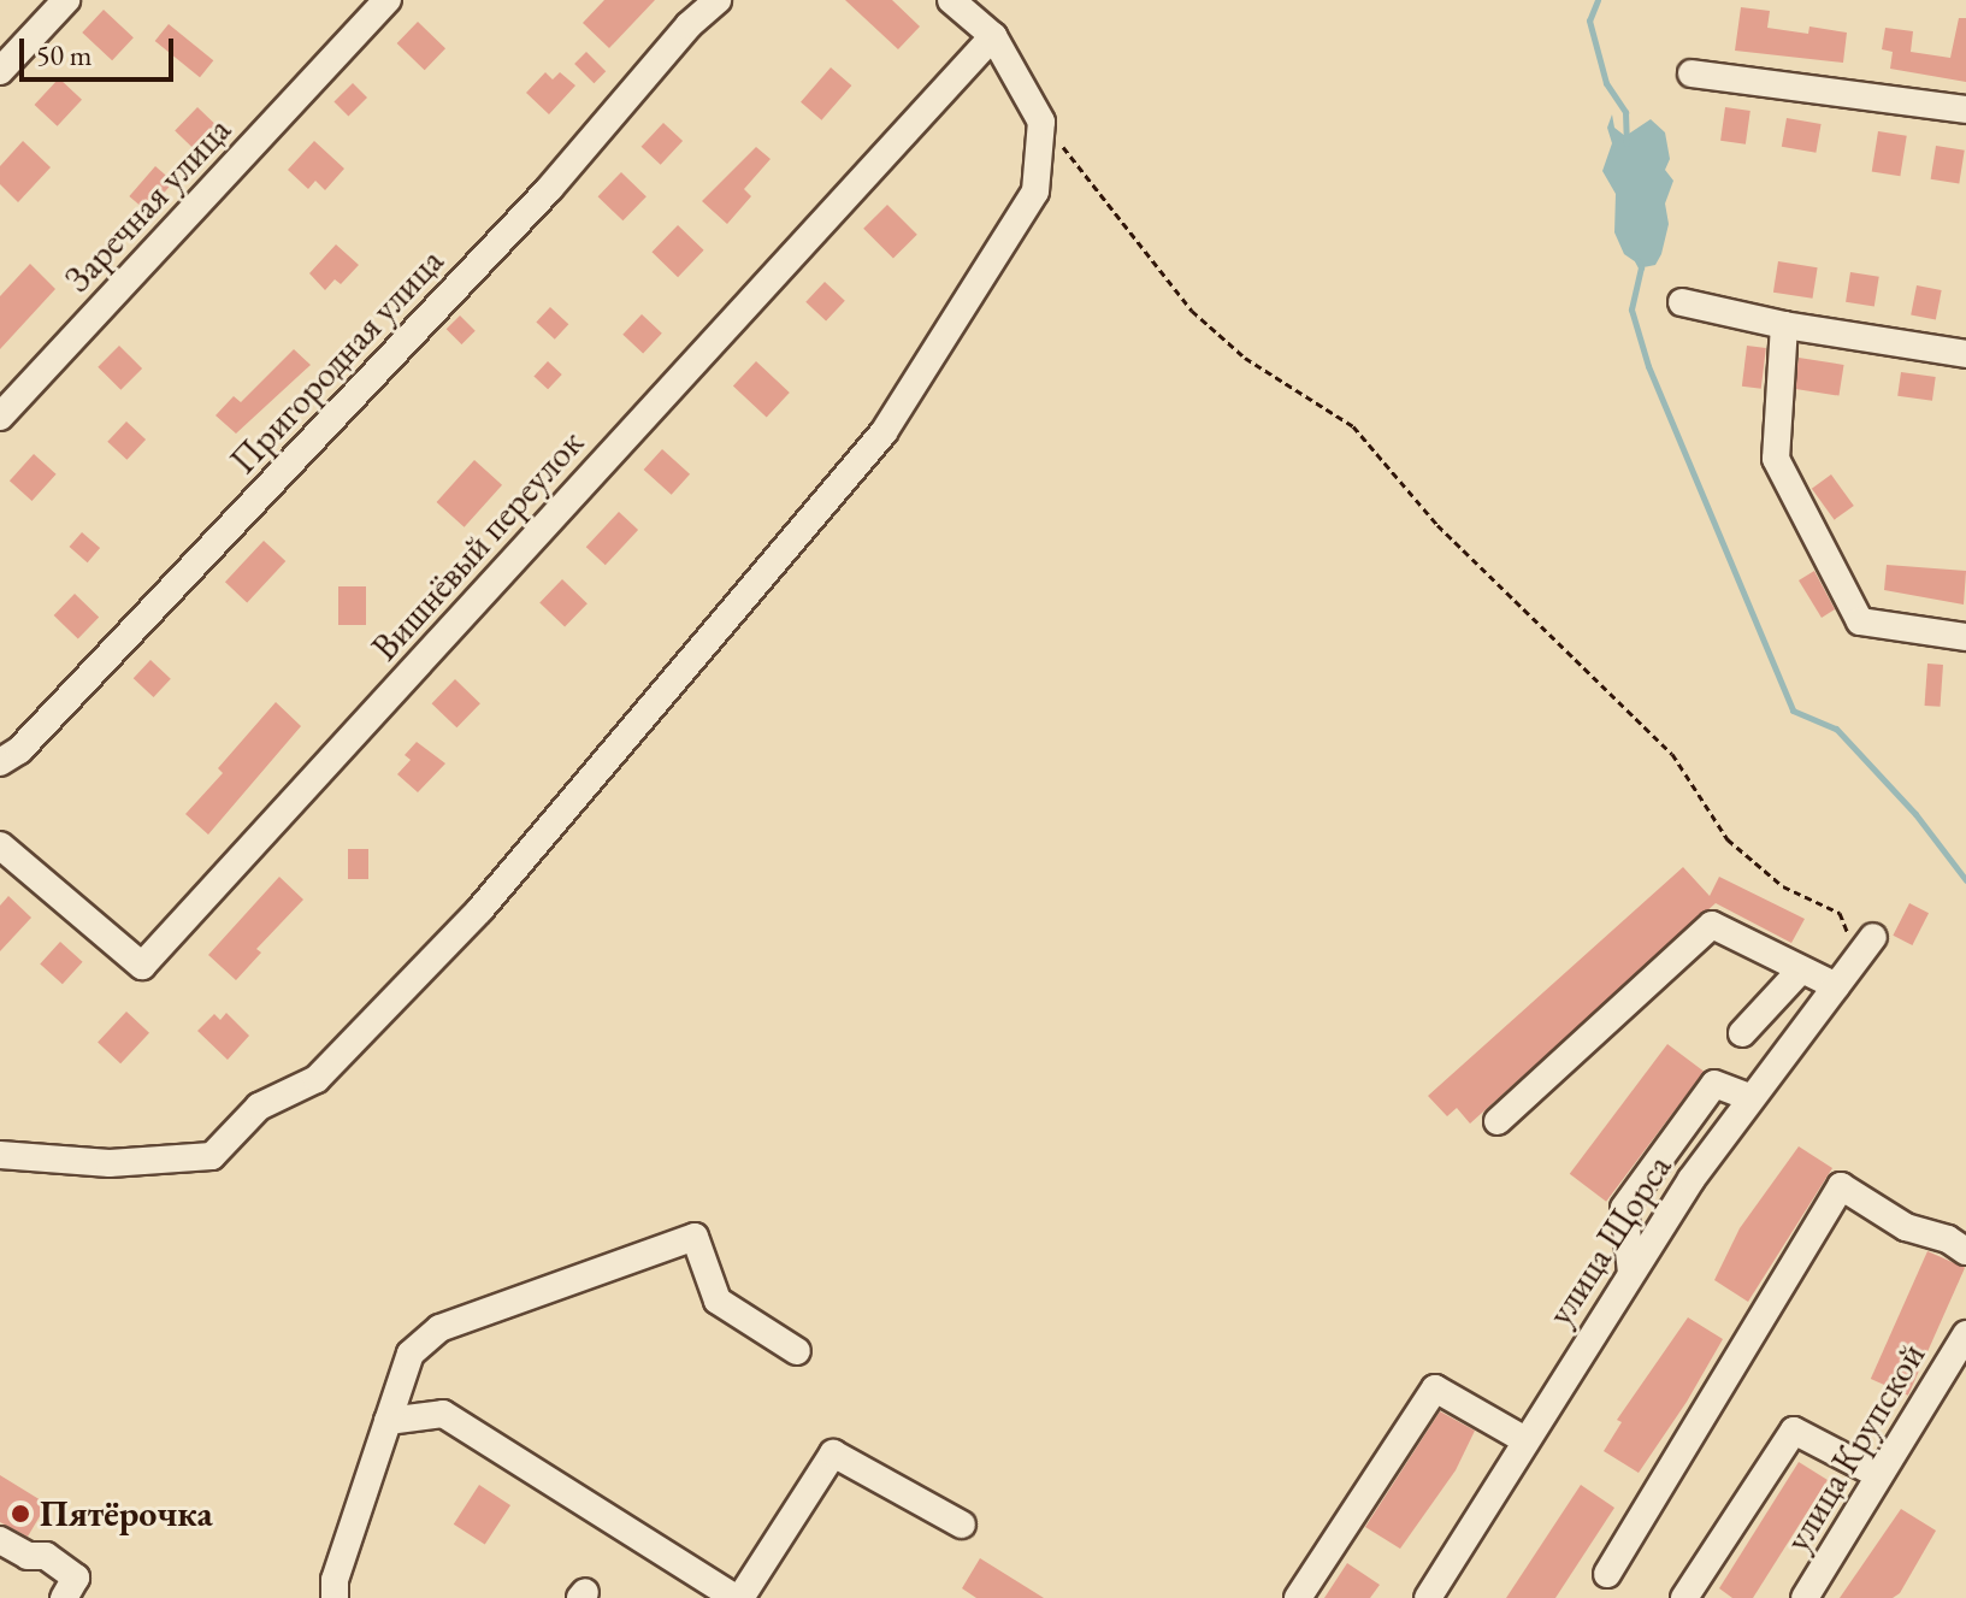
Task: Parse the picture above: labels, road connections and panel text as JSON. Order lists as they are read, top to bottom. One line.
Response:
{"streets":{"street":["Заречная улица","Пригородная улица","Вишнёвый переулок","улица Щорса","улица Крупской"]},"places":["Пятёрочка"],"scale_bar":"50 m"}
